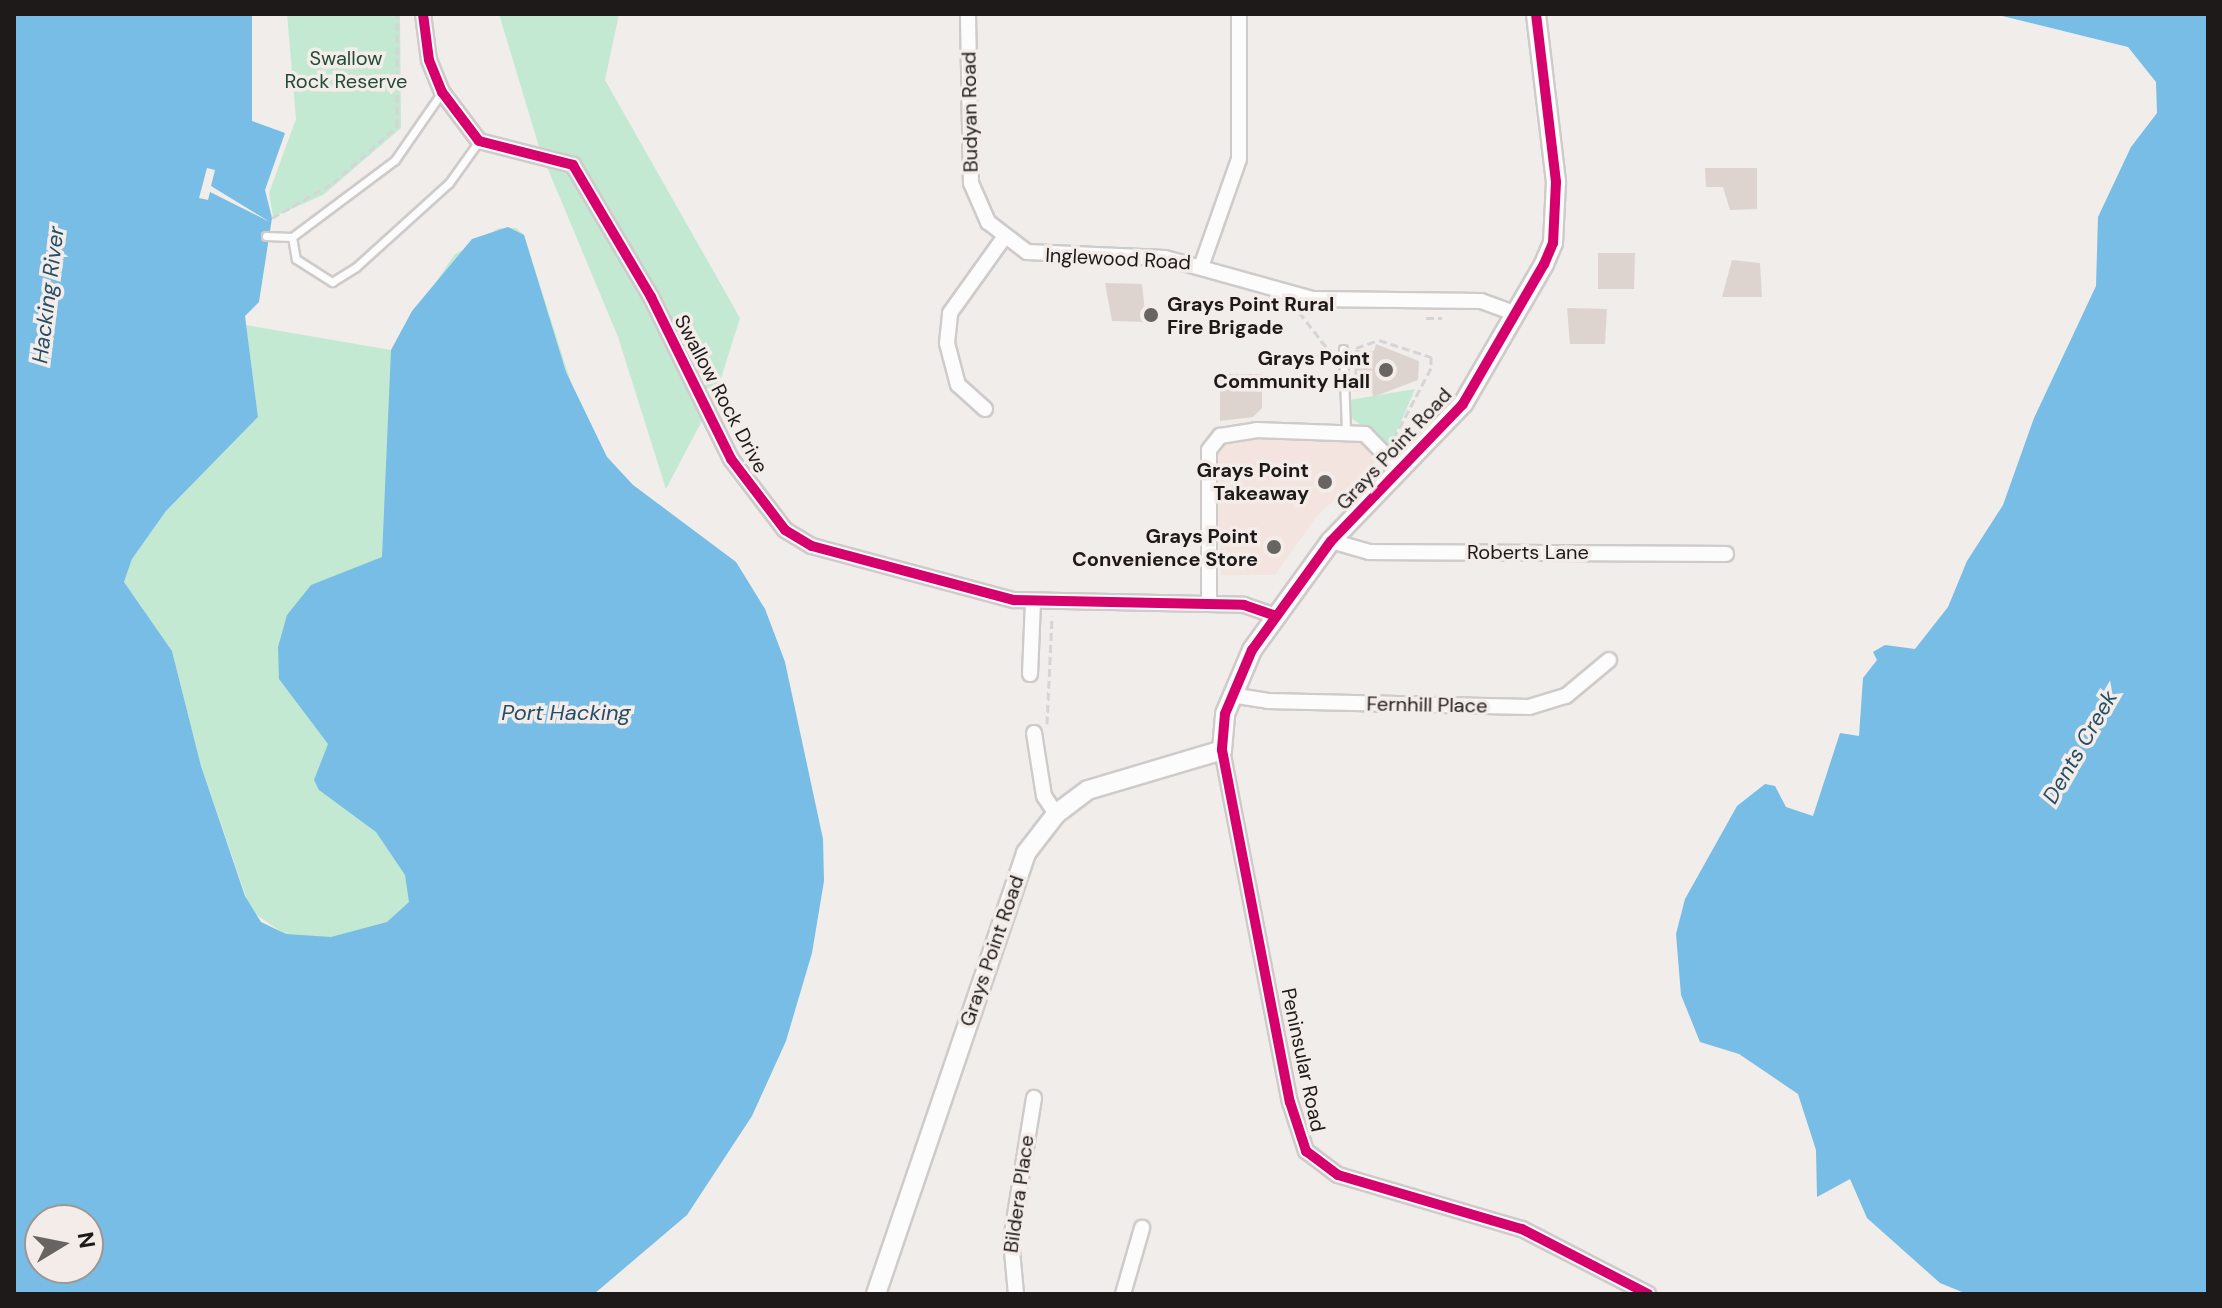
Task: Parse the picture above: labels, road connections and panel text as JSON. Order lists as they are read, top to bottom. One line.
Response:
{"streets":{"street":["Budyan Road","Inglewood Road","Swallow Rock Drive","Grays Point Road","Roberts Lane","Fernhill Place","Peninsular Road","Bildera Place"]},"crossings":[["Budyan Road","Inglewood Road"],["Inglewood Road","Grays Point Road"],["Swallow Rock Drive","Grays Point Road"],["Grays Point Road","Roberts Lane"],["Grays Point Road","Fernhill Place"],["Grays Point Road","Peninsular Road"]],"water":["Hacking River","Port Hacking","Dents Creek"],"parks":["Swallow Rock Reserve"],"places":["Grays Point Rural Fire Brigade","Grays Point Community Hall","Grays Point Takeaway","Grays Point Convenience Store"],"north":"right"}
